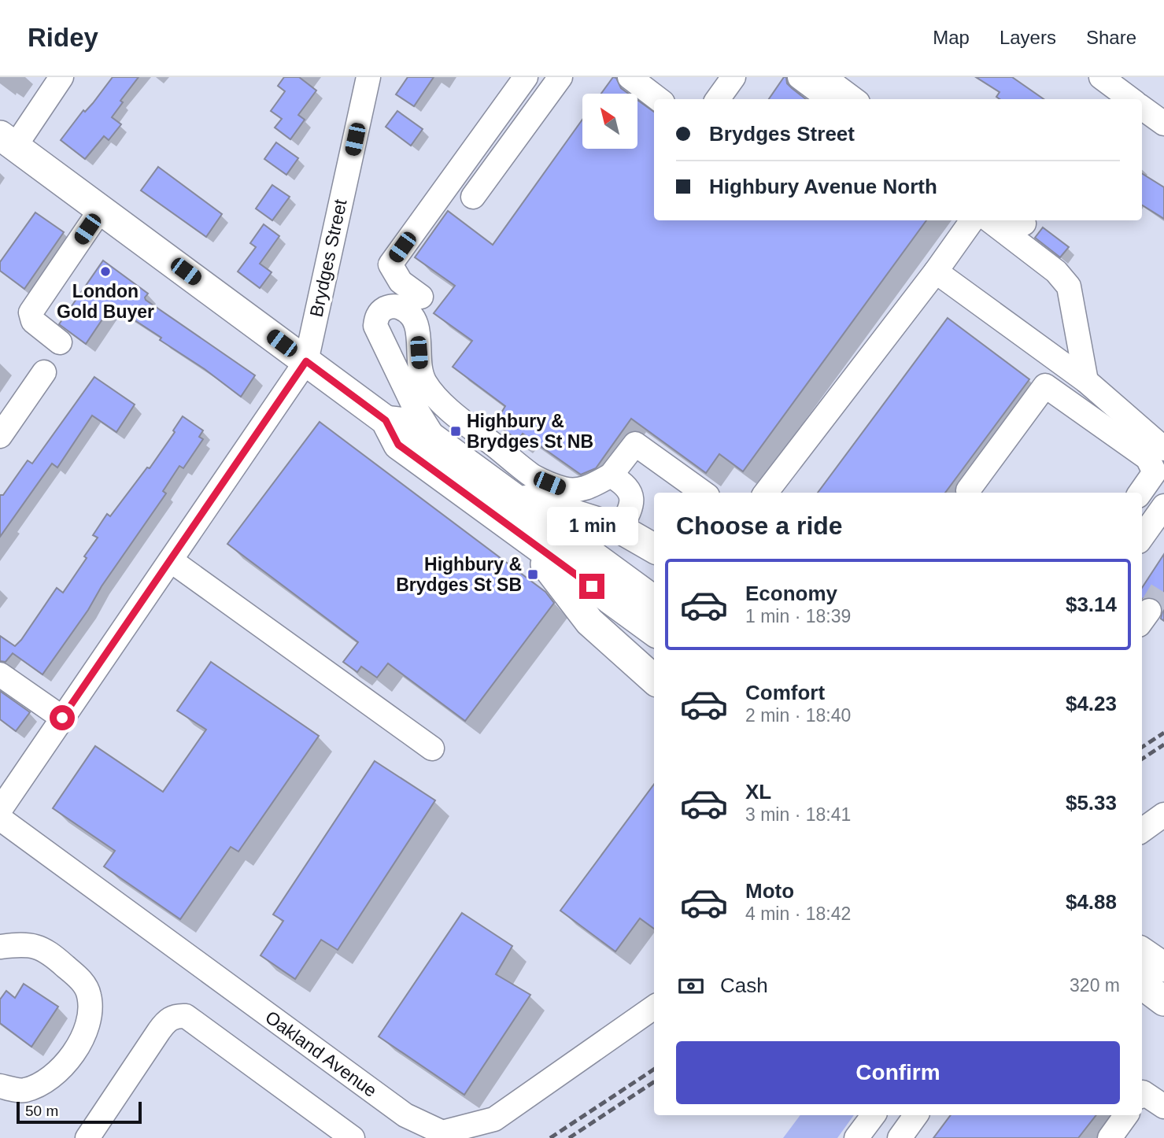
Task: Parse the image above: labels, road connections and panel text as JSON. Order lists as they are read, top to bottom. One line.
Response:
{"streets":{"street":["Brydges Street","Oakland Avenue"]},"places":{"other":["London Gold Buyer"],"transit":["Highbury & Brydges St NB","Highbury & Brydges St SB"]},"scale_bar":"50 m","north":"top left","page":{"header":"Ridey","nav":["Map","Layers","Share"],"banner":["Brydges Street","Highbury Avenue North"],"heading":"Choose a ride","bubble":"1 min","list":[{"name":"Economy","note":"1 min · 18:39","value":"$3.14"},{"name":"Comfort","note":"2 min · 18:40","value":"$4.23"},{"name":"XL","note":"3 min · 18:41","value":"$5.33"},{"name":"Moto","note":"4 min · 18:42","value":"$4.88"}],"pay":["Cash","320 m"],"buttons":"Confirm","scale":"50 m"}}
